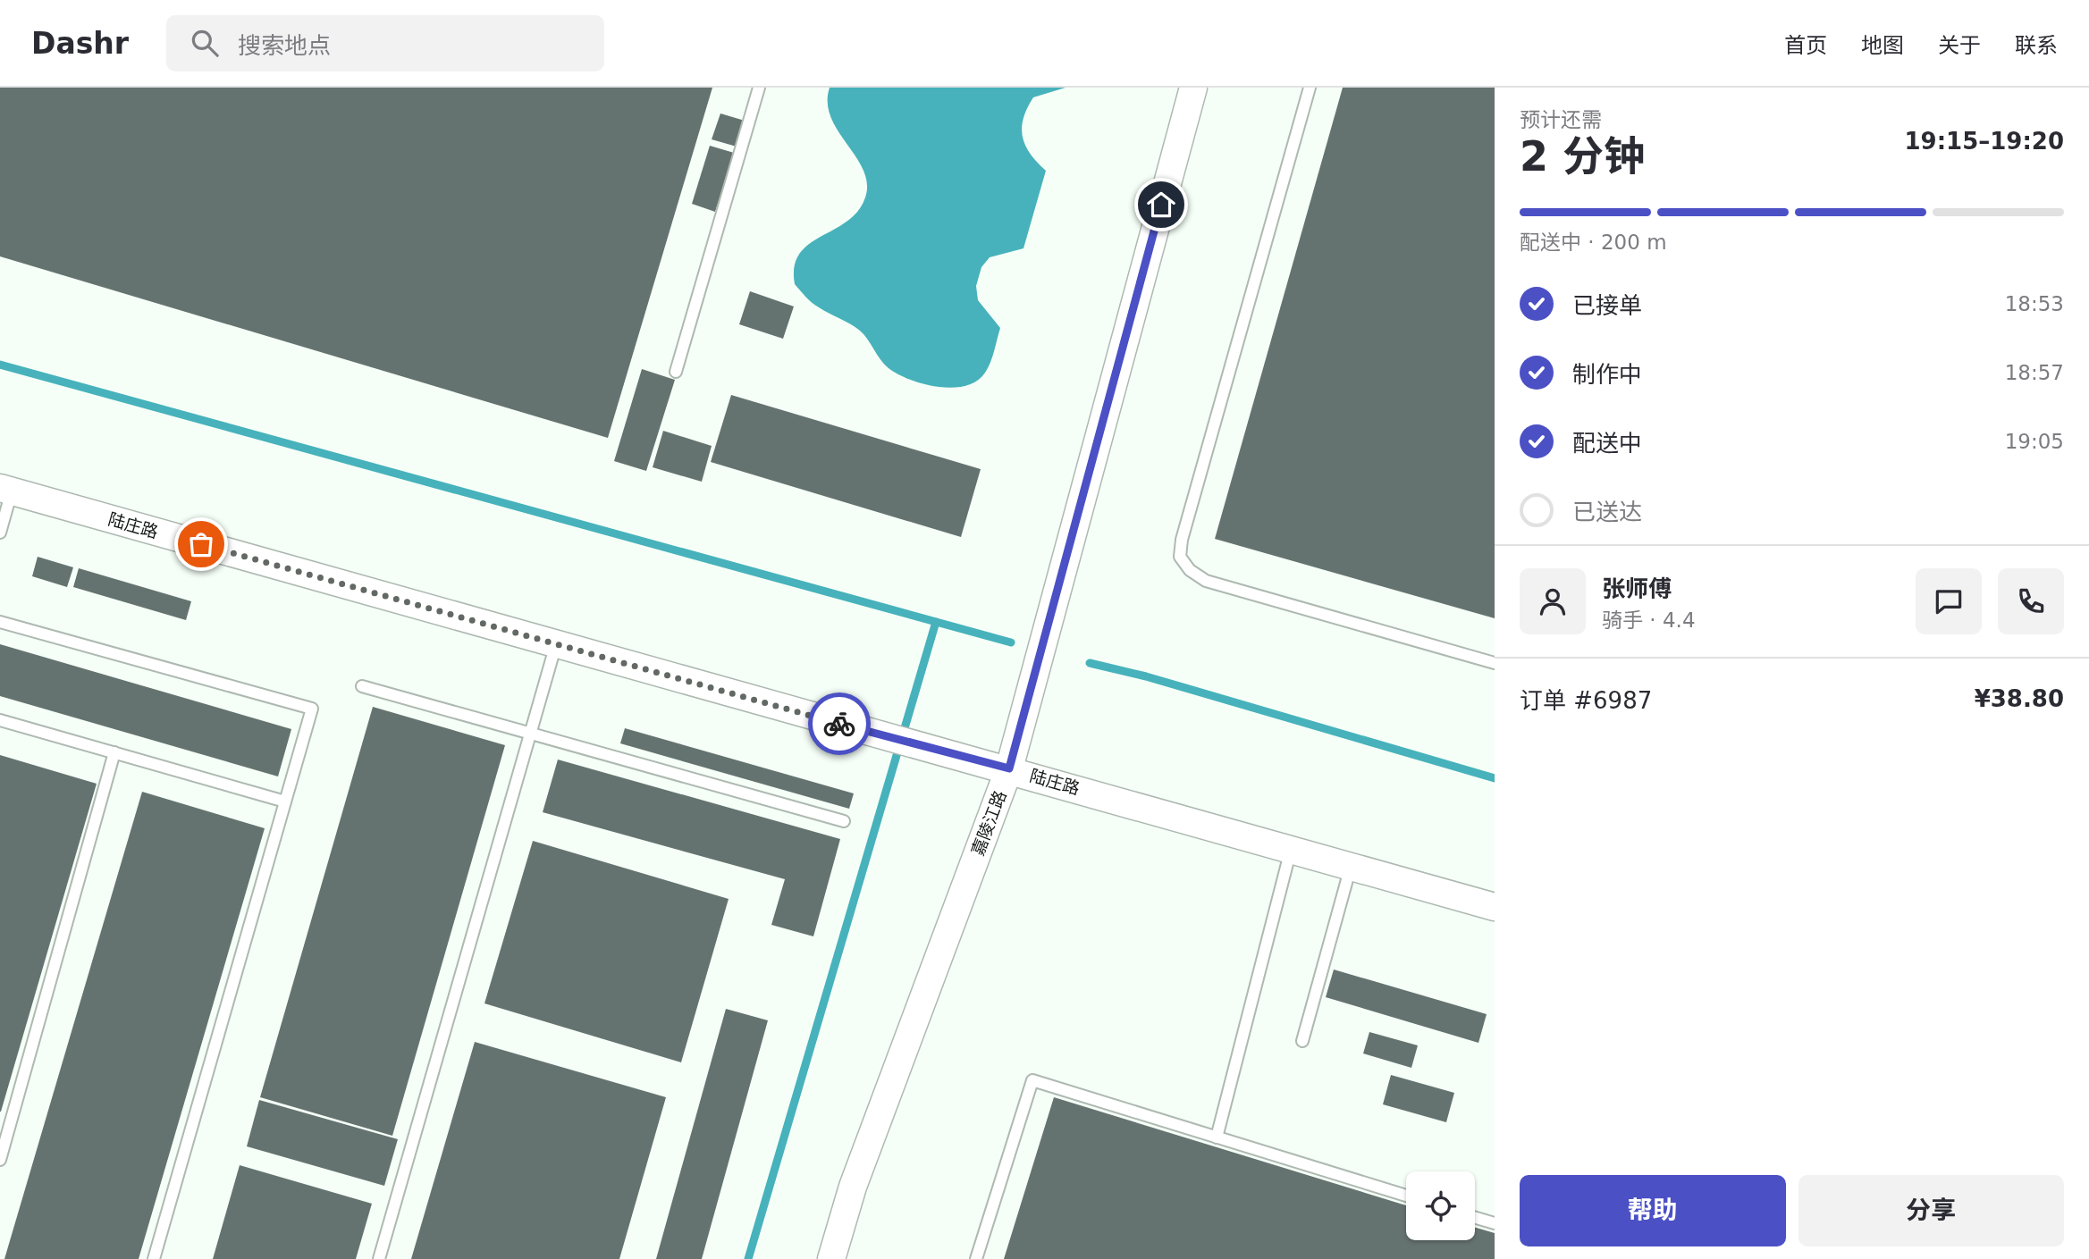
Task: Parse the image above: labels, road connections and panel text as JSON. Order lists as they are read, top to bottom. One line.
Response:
{"streets":{"street":["陆庄路","嘉陵江路"]},"crossings":[["陆庄路","嘉陵江路"]],"page":{"header":"Dashr","search":"搜索地点","nav":["首页","地图","关于","联系"],"heading":["2 分钟","预计还需","19:15–19:20"],"panel":["张师傅","骑手 · 4.4","订单 #6987","¥38.80"],"bar":"配送中 · 200 m","list":[["已接单","18:53"],["制作中","18:57"],["配送中","19:05"],"已送达"],"buttons":["帮助","分享"]}}
